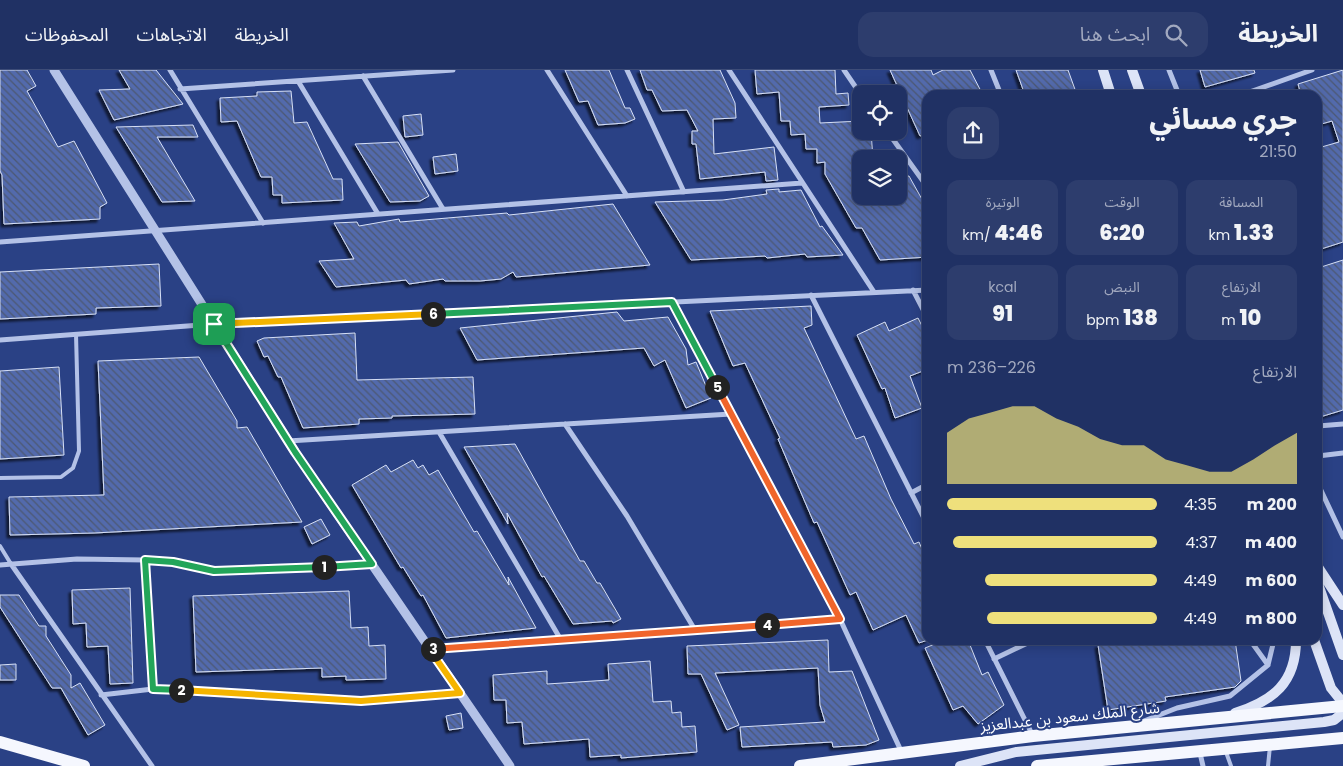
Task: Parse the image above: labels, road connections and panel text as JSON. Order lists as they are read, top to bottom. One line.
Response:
{"streets":{"main road":["شارع الملك سعود بن عبدالعزيز"]},"page":{"header":"الخريطة","search":"ابحث هنا","nav":["الخريطة","الاتجاهات","المحفوظات"],"heading":["جري مسائي","21:50"],"stats":[["المسافة","1.33 km"],["الوقت","6:20"],["الوتيرة","4:46 /km"],["الارتفاع","10 m"],["النبض","138 bpm"],["kcal","91"]],"pins":["6","5","1","4","3","2"],"chart":["الارتفاع","226–236 m"],"list":[{"name":"200 m","note":"4:35"},{"name":"400 m","note":"4:37"},{"name":"600 m","note":"4:49"},{"name":"800 m","note":"4:49"}]}}
